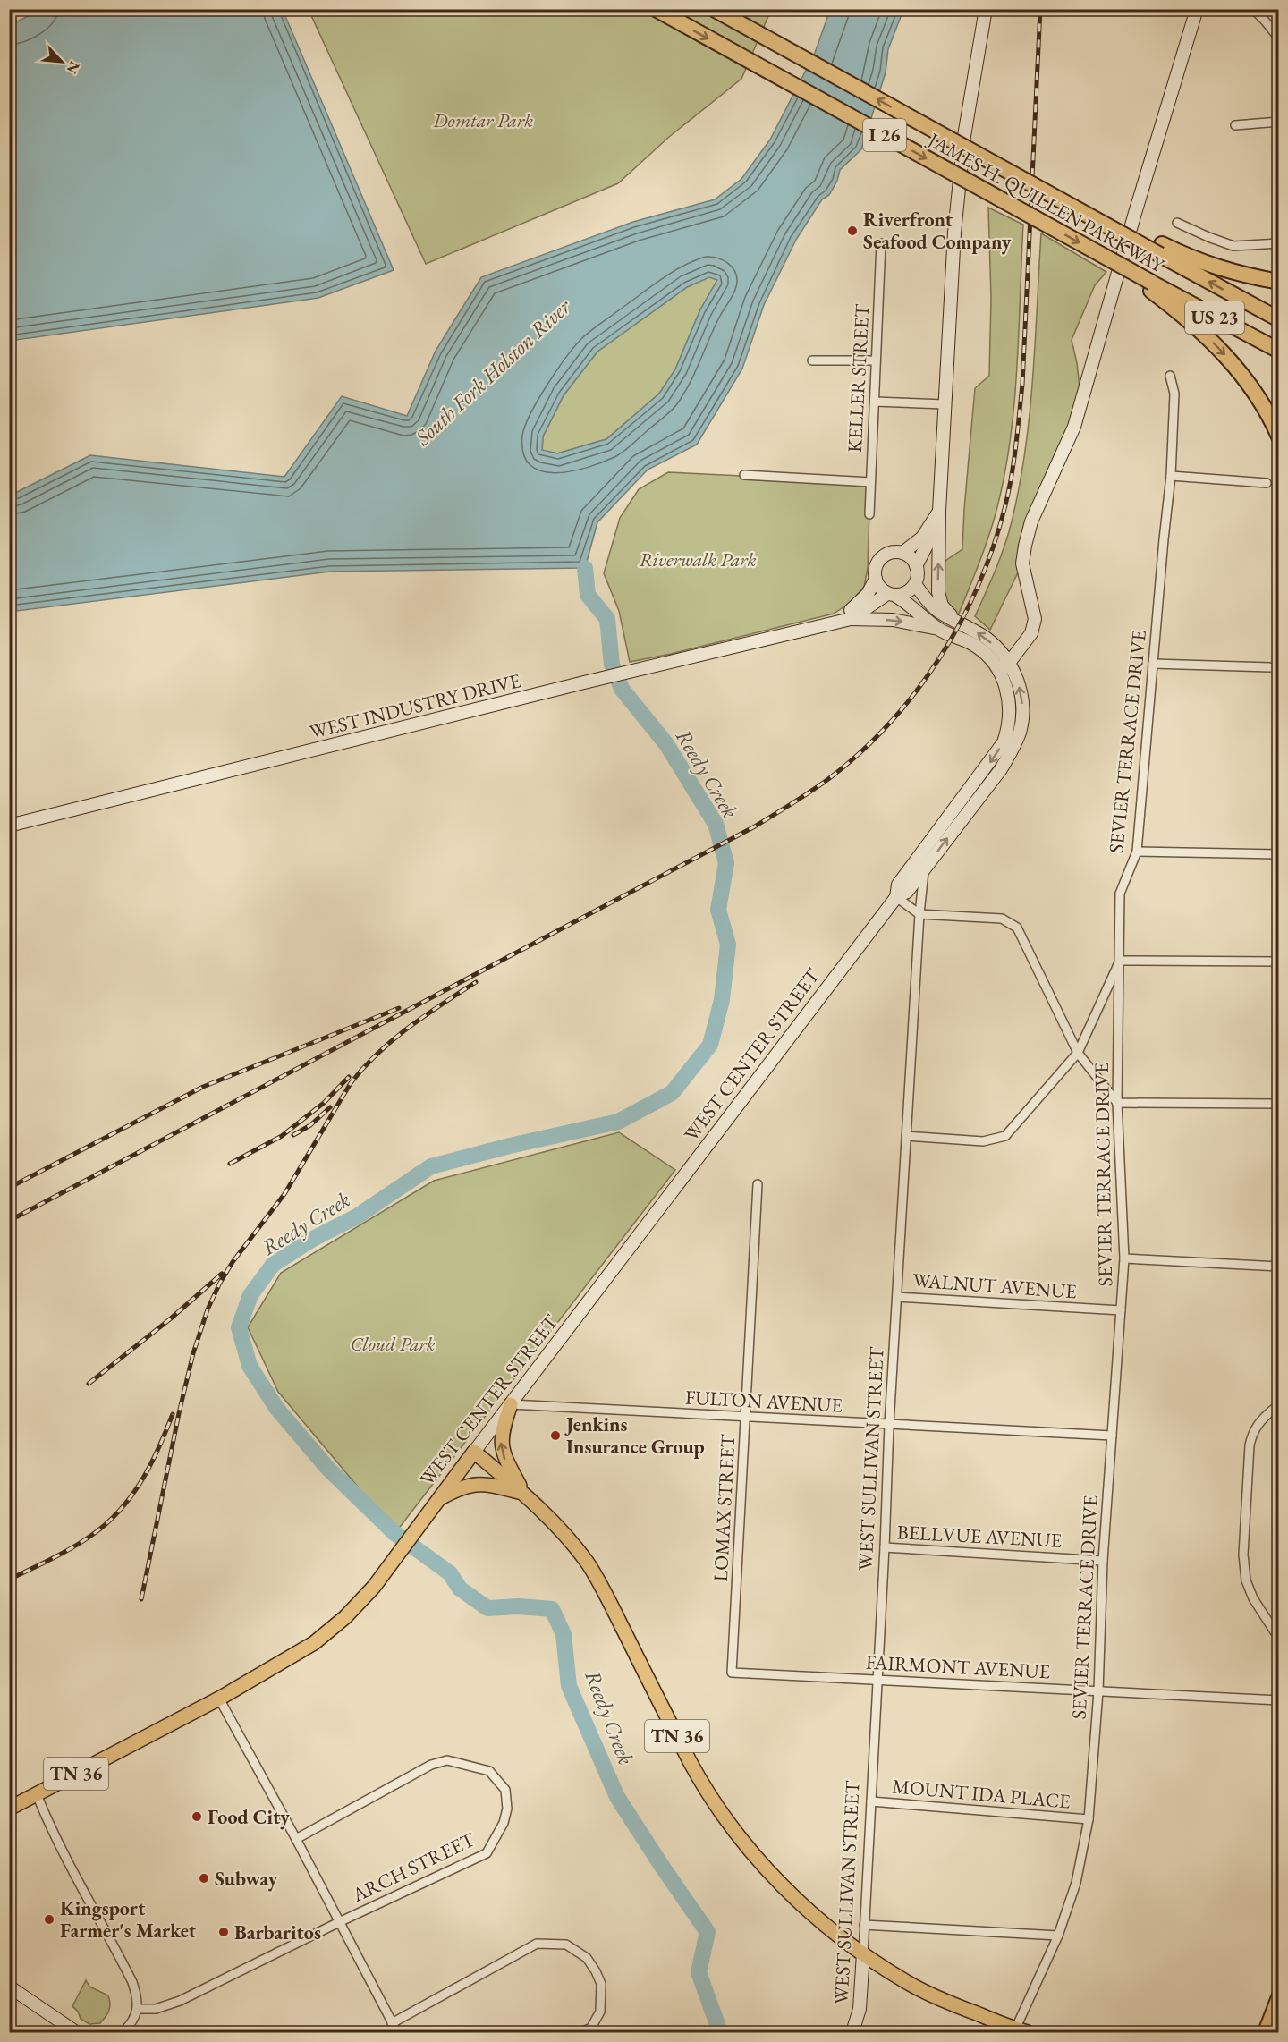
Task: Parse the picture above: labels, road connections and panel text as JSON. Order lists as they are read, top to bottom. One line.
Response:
{"streets":{"highway":["I 26","JAMES H. QUILLEN PARKWAY","US 23"],"main road":["WEST INDUSTRY DRIVE","WEST CENTER STREET","WEST SULLIVAN STREET","TN 36"],"street":["KELLER STREET","SEVIER TERRACE DRIVE","WALNUT AVENUE","FULTON AVENUE","LOMAX STREET","BELLVUE AVENUE","FAIRMONT AVENUE","MOUNT IDA PLACE","ARCH STREET"]},"crossings":[["WEST INDUSTRY DRIVE","WEST CENTER STREET"],["SEVIER TERRACE DRIVE","WALNUT AVENUE"],["SEVIER TERRACE DRIVE","FULTON AVENUE"],["SEVIER TERRACE DRIVE","BELLVUE AVENUE"],["SEVIER TERRACE DRIVE","FAIRMONT AVENUE"],["SEVIER TERRACE DRIVE","TN 36"],["SEVIER TERRACE DRIVE","MOUNT IDA PLACE"],["WEST CENTER STREET","FULTON AVENUE"],["WEST CENTER STREET","WEST SULLIVAN STREET"],["WEST CENTER STREET","TN 36"],["WALNUT AVENUE","WEST SULLIVAN STREET"],["FULTON AVENUE","WEST SULLIVAN STREET"],["FULTON AVENUE","LOMAX STREET"],["WEST SULLIVAN STREET","BELLVUE AVENUE"],["WEST SULLIVAN STREET","FAIRMONT AVENUE"],["WEST SULLIVAN STREET","TN 36"],["WEST SULLIVAN STREET","MOUNT IDA PLACE"],["LOMAX STREET","FAIRMONT AVENUE"]],"water":["South Fork Holston River","Reedy Creek"],"parks":["Domtar Park","Riverwalk Park","Cloud Park"],"places":["Riverfront Seafood Company","Jenkins Insurance Group","Food City","Subway","Kingsport Farmer's Market","Barbaritos"],"north":"bottom right"}
